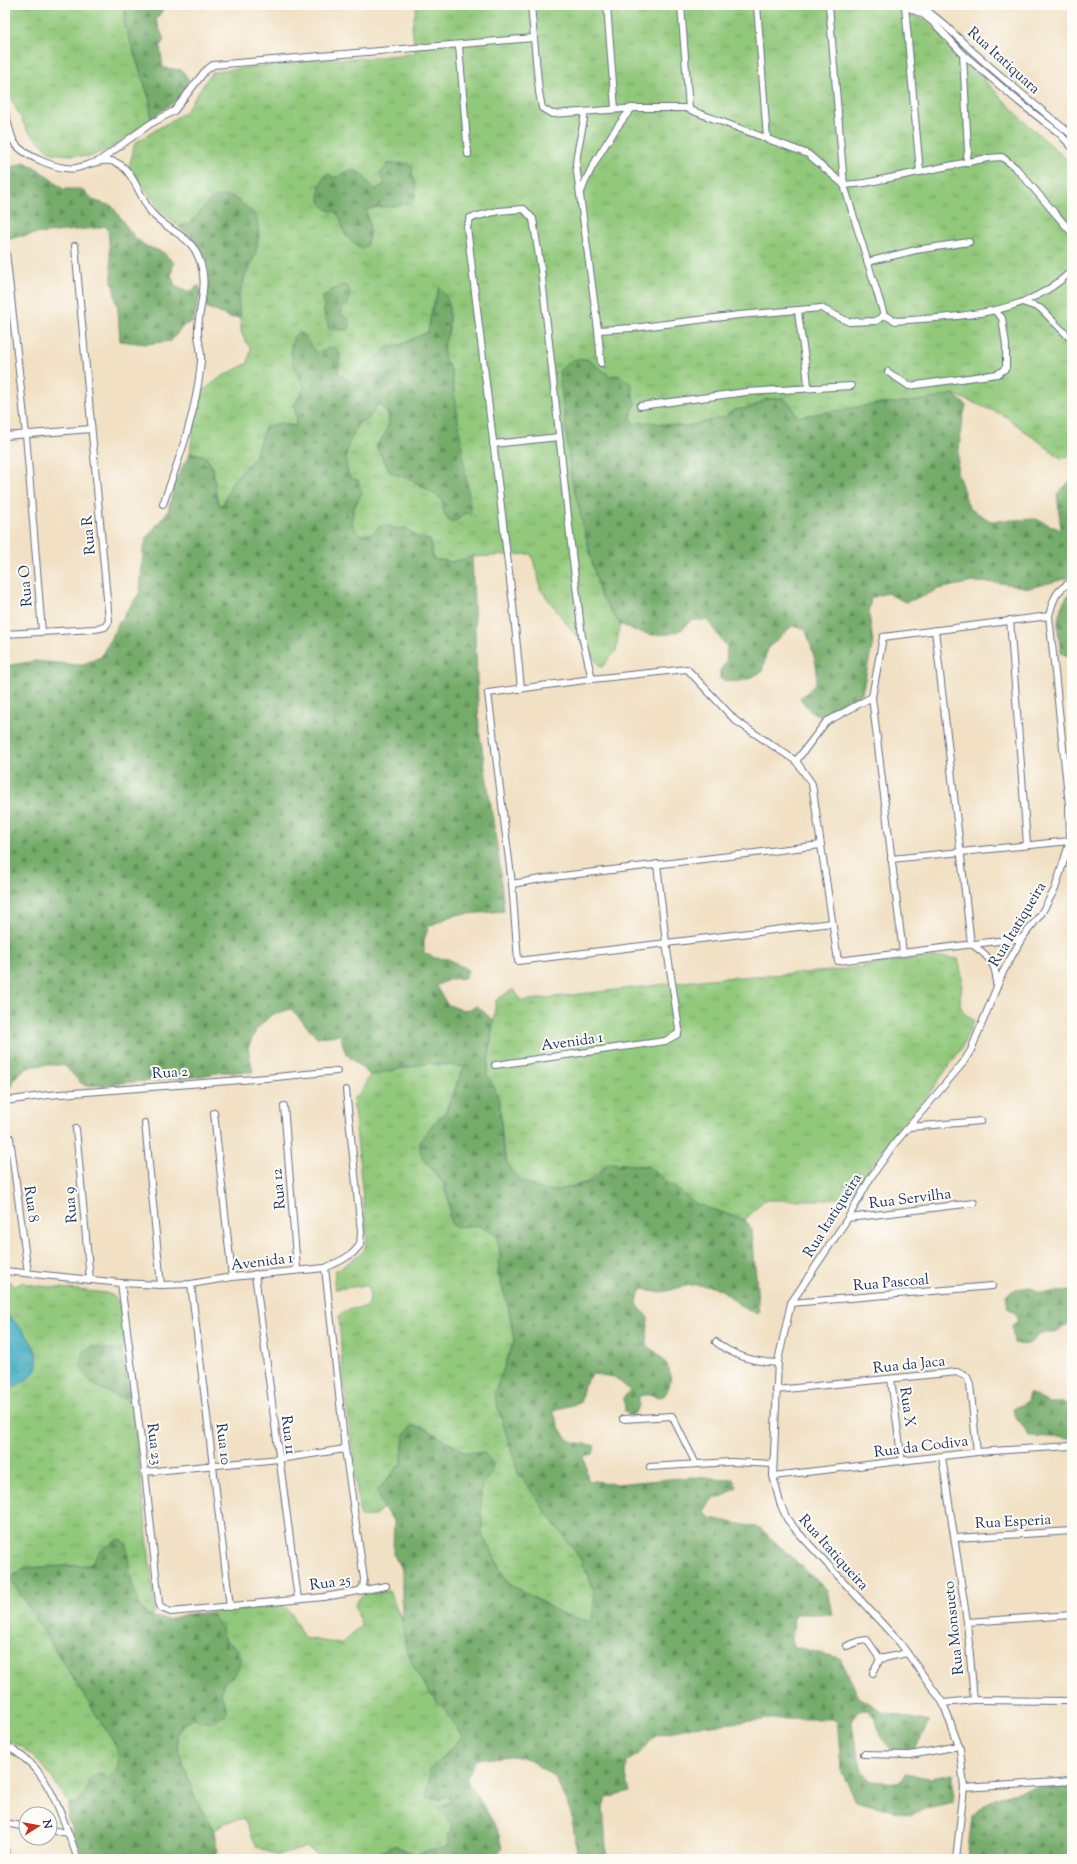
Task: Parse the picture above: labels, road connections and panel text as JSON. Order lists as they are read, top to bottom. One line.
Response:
{"streets":{"street":["Rua Itatiquara","Rua R","Rua O","Rua Itatiqueira","Avenida 1","Rua 2","Rua 12","Rua Servilha","Rua 8","Rua 9","Rua Pascoal","Rua da Jaca","Rua X","Rua 11","Rua 23","Rua 10","Rua da Codiva","Rua Esperia","Rua 25","Rua Monsueto"]},"crossings":[["Rua R","Rua O"],["Rua Itatiqueira","Rua Servilha"],["Rua Itatiqueira","Rua Pascoal"],["Rua Itatiqueira","Rua da Jaca"],["Rua Itatiqueira","Rua da Codiva"],["Avenida 1","Rua 12"],["Avenida 1","Rua 8"],["Avenida 1","Rua 9"],["Avenida 1","Rua 11"],["Avenida 1","Rua 23"],["Avenida 1","Rua 10"],["Avenida 1","Rua 25"],["Rua da Jaca","Rua X"],["Rua da Jaca","Rua da Codiva"],["Rua X","Rua da Codiva"],["Rua 11","Rua 25"],["Rua 23","Rua 25"],["Rua 10","Rua 25"],["Rua da Codiva","Rua Monsueto"],["Rua Esperia","Rua Monsueto"]],"north":"right"}
